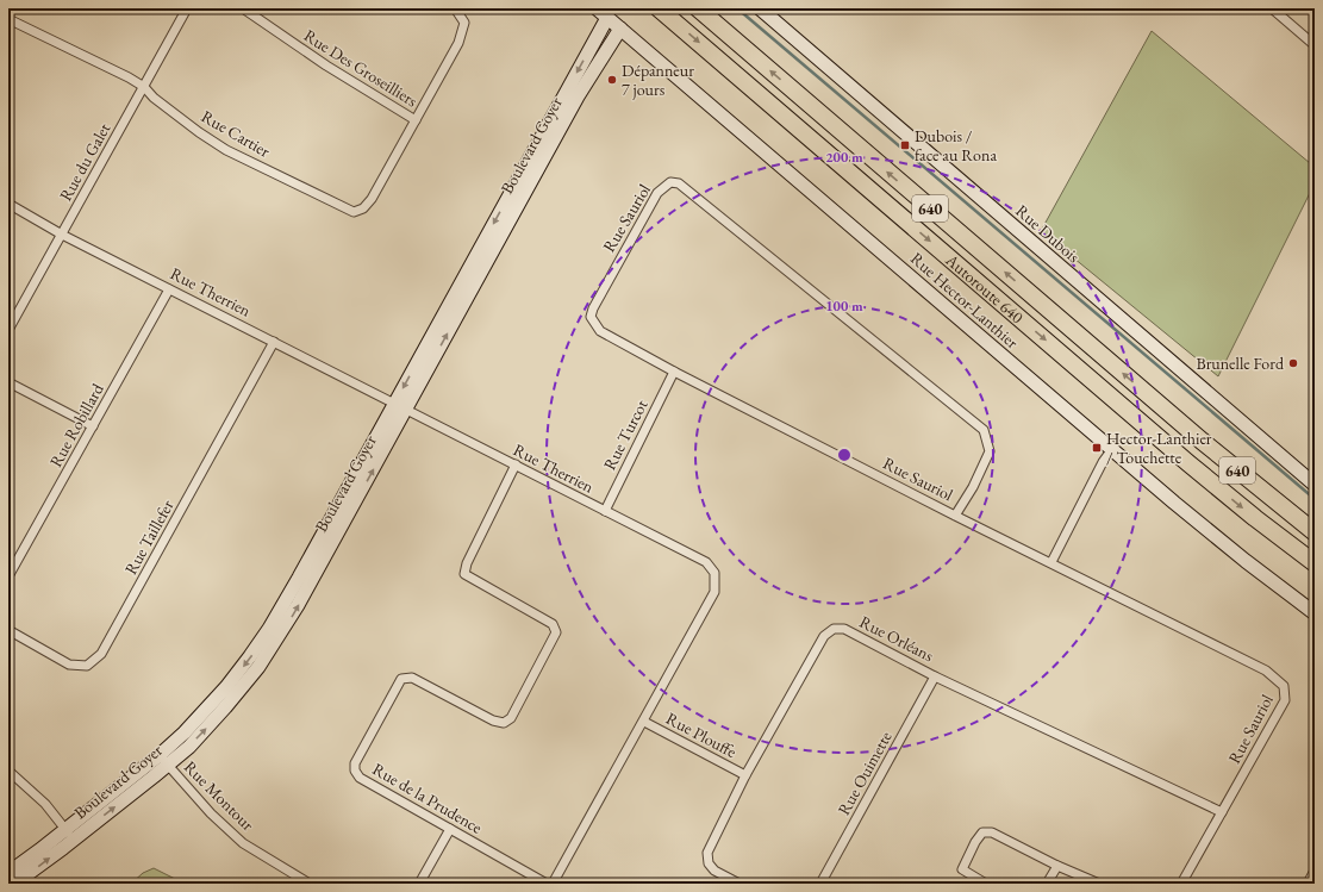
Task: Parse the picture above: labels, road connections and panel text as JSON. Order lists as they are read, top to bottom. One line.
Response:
{"streets":{"highway":["640","Autoroute 640"],"street":["Rue Des Groseilliers","Rue Cartier","Boulevard Goyer","Rue du Galet","Rue Sauriol","Rue Dubois","Rue Therrien","Rue Hector-Lanthier","Rue Robillard","Rue Turcot","Rue Taillefer","Rue Orléans","Rue Plouffe","Rue Ouimette","Rue Montour","Rue de la Prudence"]},"crossings":[["Rue Des Groseilliers","Rue Cartier"],["Rue Cartier","Rue du Galet"],["Boulevard Goyer","Rue Therrien"],["Boulevard Goyer","Rue Hector-Lanthier"],["Boulevard Goyer","Rue Montour"],["Rue du Galet","Rue Therrien"],["Rue Sauriol","Rue Turcot"],["Rue Sauriol","Rue Orléans"],["Rue Therrien","Rue Robillard"],["Rue Therrien","Rue Turcot"],["Rue Therrien","Rue Taillefer"],["Rue Therrien","Rue Plouffe"],["Rue Therrien","Rue de la Prudence"],["Rue Orléans","Rue Plouffe"],["Rue Orléans","Rue Ouimette"]],"places":{"other":["Dépanneur 7 jours","Brunelle Ford"],"transit":["Dubois / face au Rona","Hector-Lanthier / Touchette"]},"rings":["200 m","100 m"]}
